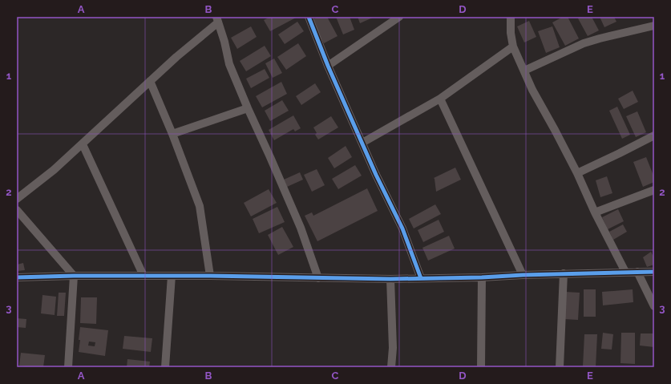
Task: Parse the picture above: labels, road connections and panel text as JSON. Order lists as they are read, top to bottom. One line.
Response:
{"grid":{"columns":["A","B","C","D","E"],"rows":["1","2","3"]}}
